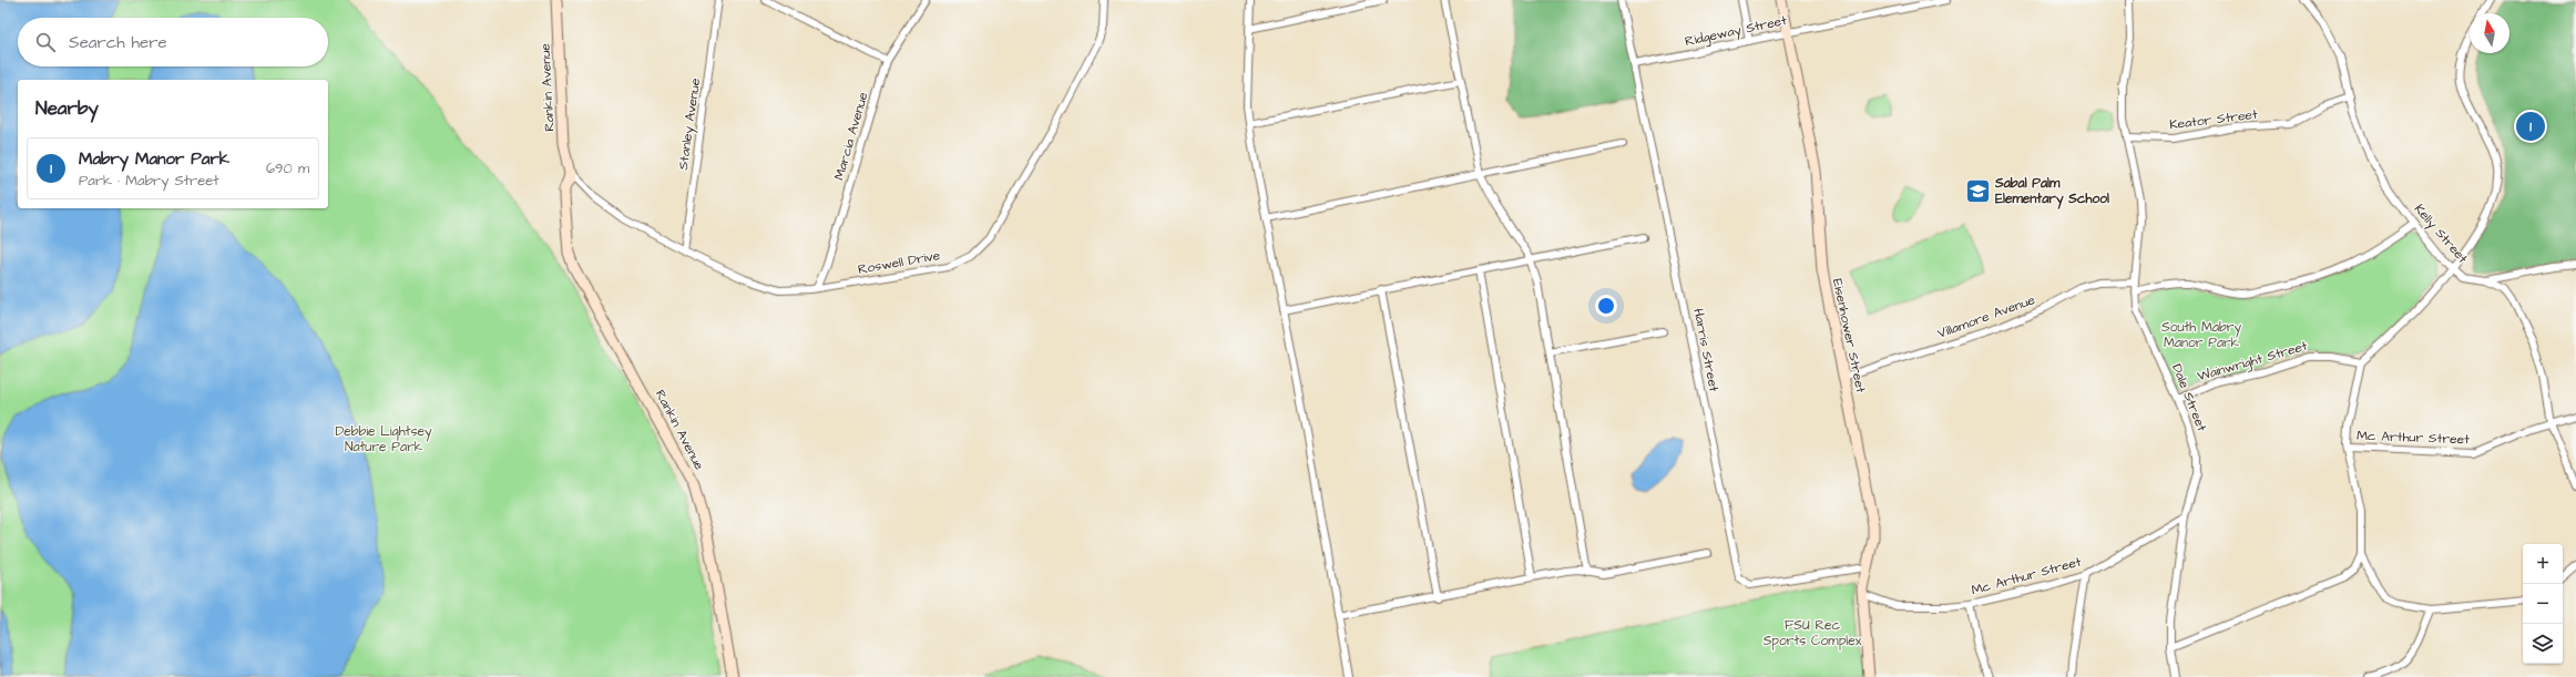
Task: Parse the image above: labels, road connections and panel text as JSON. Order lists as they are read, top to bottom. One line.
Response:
{"streets":{"street":["Ridgeway Street","Rankin Avenue","Keator Street","Stanley Avenue","Marcia Avenue","Kelly Street","Roswell Drive","Villamore Avenue","Eisenhower Street","Harris Street","Wainwright Street","Dale Street","Mc Arthur Street"]},"crossings":[["Ridgeway Street","Eisenhower Street"],["Ridgeway Street","Harris Street"],["Rankin Avenue","Roswell Drive"],["Keator Street","Kelly Street"],["Keator Street","Dale Street"],["Stanley Avenue","Roswell Drive"],["Marcia Avenue","Roswell Drive"],["Kelly Street","Mc Arthur Street"],["Villamore Avenue","Eisenhower Street"],["Villamore Avenue","Dale Street"],["Eisenhower Street","Harris Street"],["Eisenhower Street","Mc Arthur Street"],["Wainwright Street","Dale Street"],["Dale Street","Mc Arthur Street"]],"parks":["South Mabry Manor Park","Debbie Lightsey Nature Park","FSU Rec Sports Complex"],"places":{"school or university":["Sabal Palm Elementary School"]},"north":"top","page":{"search":"Search here","heading":"Nearby","pins":"1","list":[{"mark":"1","name":"Mabry Manor Park","note":"Park · Mabry Street","value":"690 m"}],"map_buttons":["+","−"]}}
